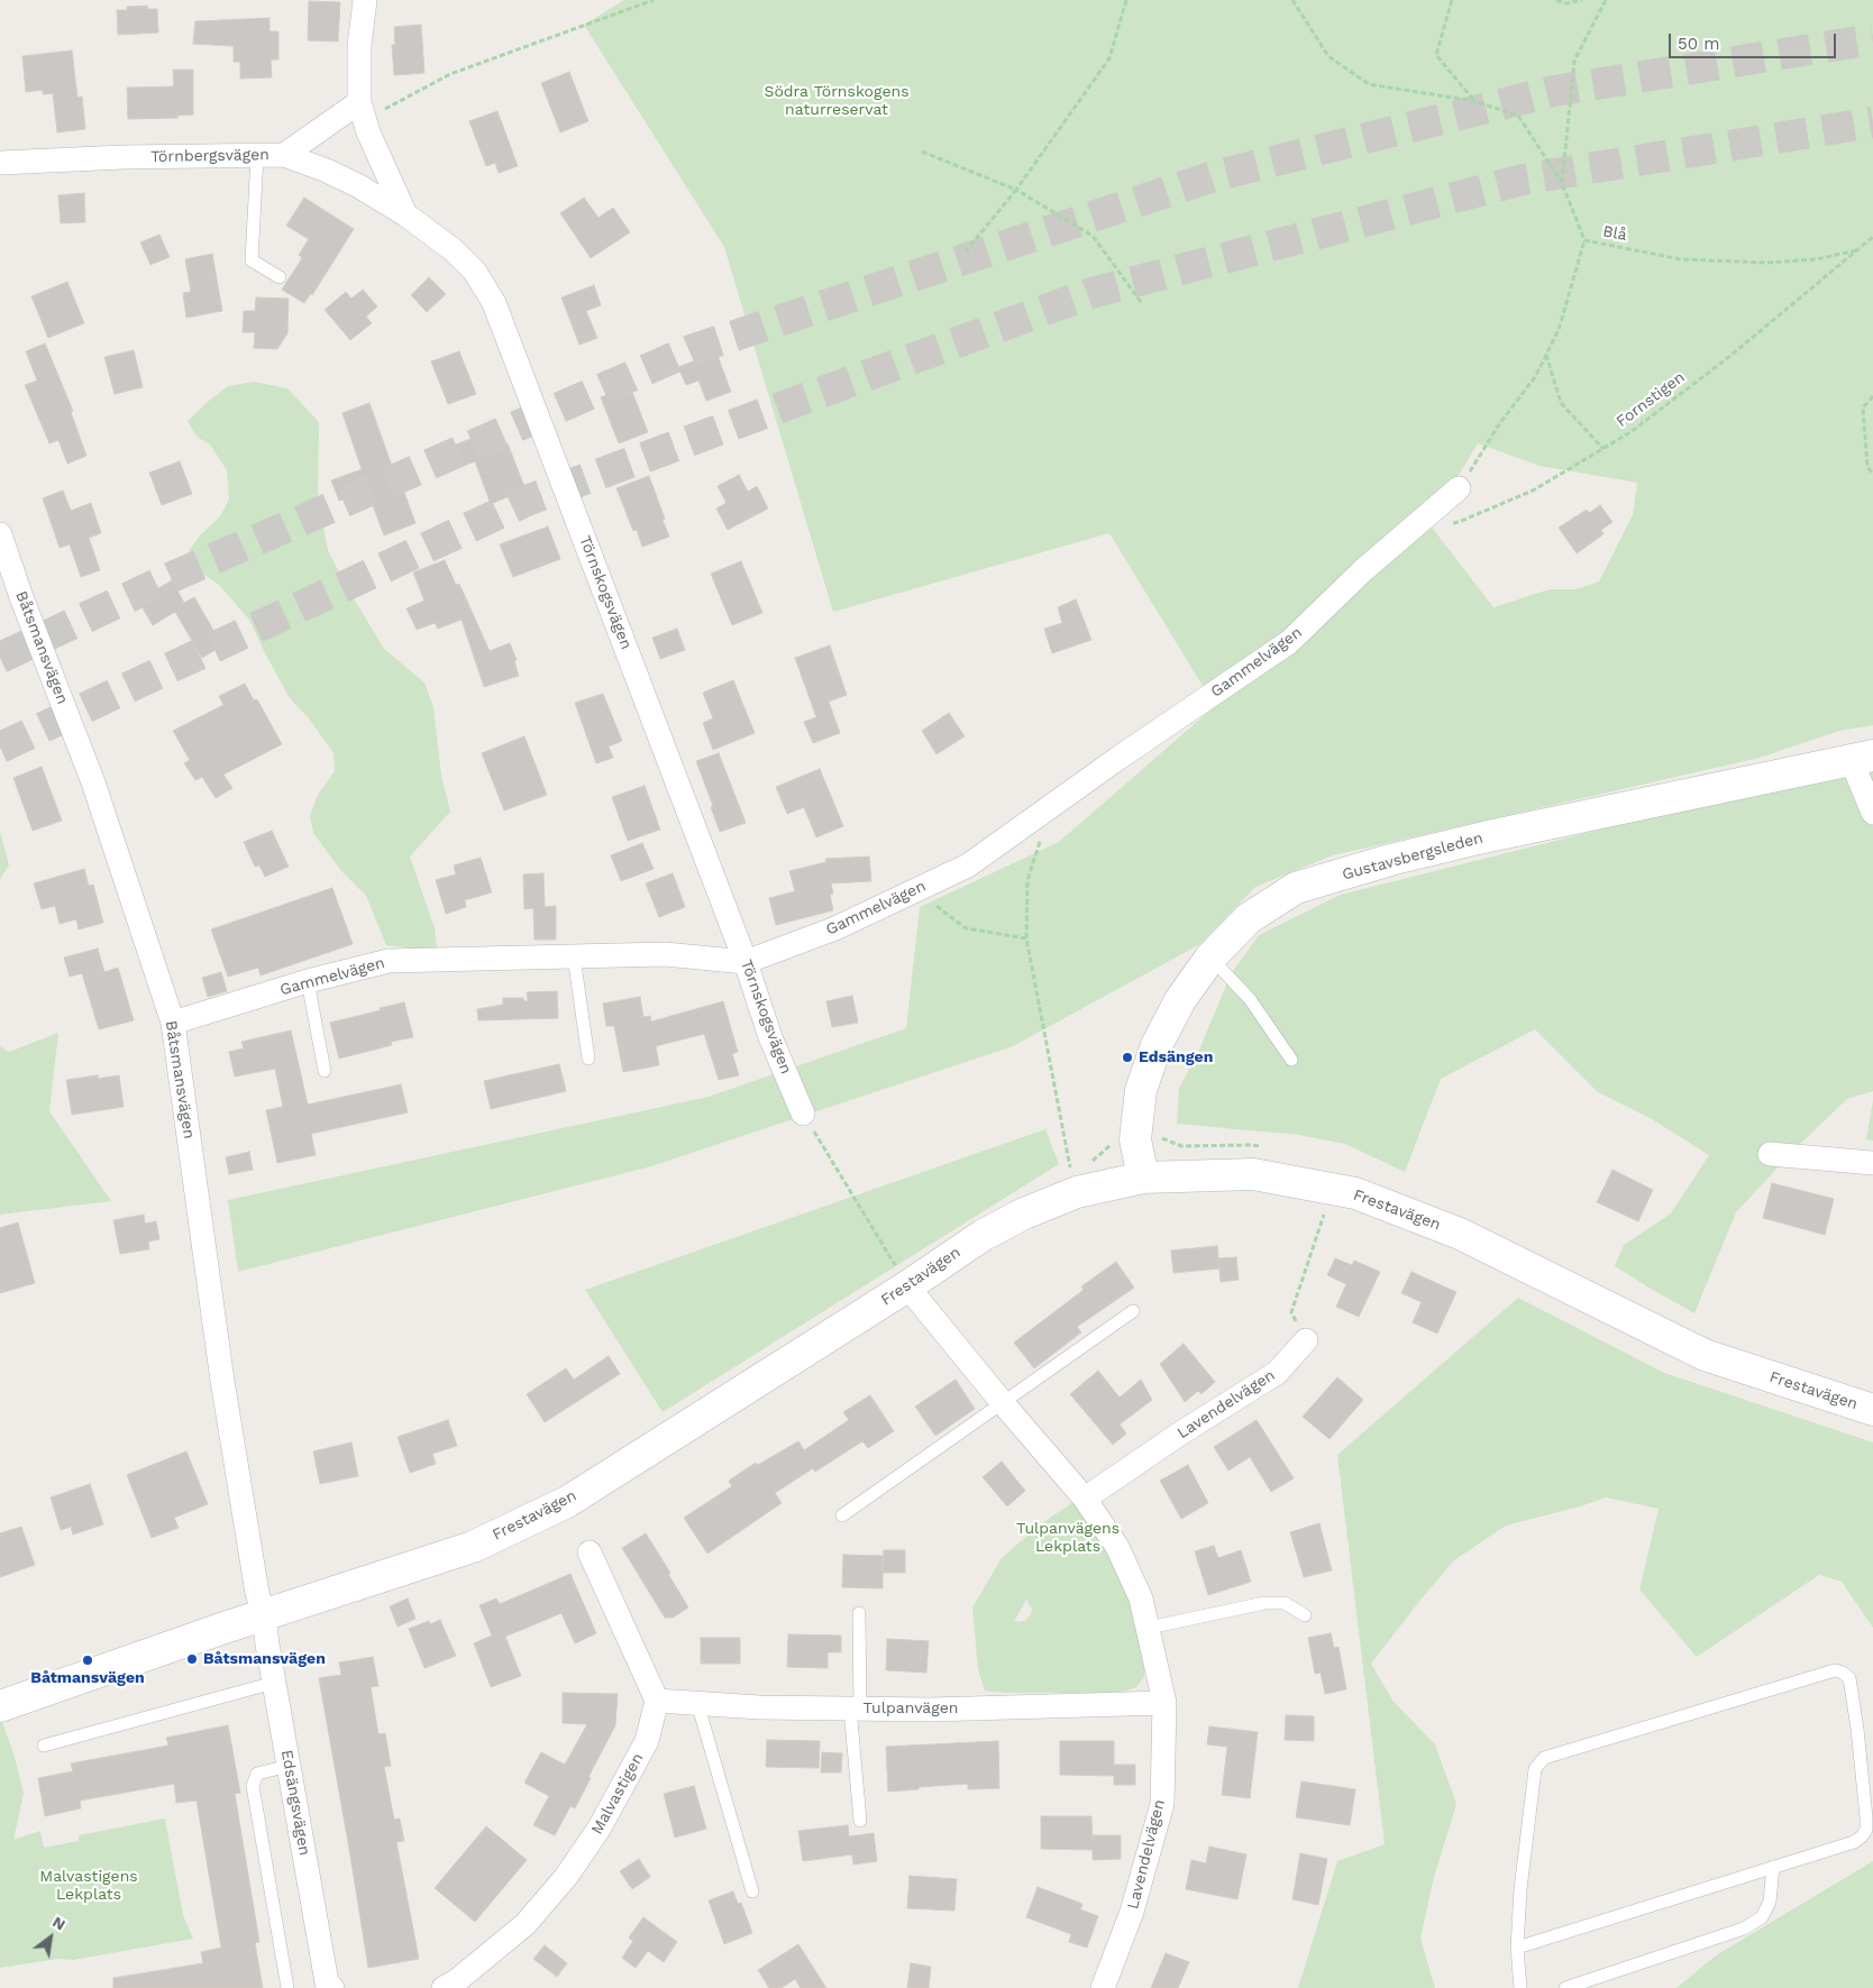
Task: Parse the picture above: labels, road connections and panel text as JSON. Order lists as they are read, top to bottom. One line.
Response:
{"streets":{"street":["Törnbergsvägen","Törnskogsvägen","Båtsmansvägen","Gammelvägen","Gustavsbergsleden","Frestavägen","Lavendelvägen","Tulpanvägen","Malvastigen","Edsängsvägen"],"path":["Blå","Fornstigen"]},"crossings":[["Törnbergsvägen","Törnskogsvägen"],["Blå","Fornstigen"],["Fornstigen","Gammelvägen"],["Törnskogsvägen","Gammelvägen"],["Båtsmansvägen","Gammelvägen"],["Båtsmansvägen","Frestavägen"],["Båtsmansvägen","Edsängsvägen"],["Gustavsbergsleden","Frestavägen"],["Frestavägen","Lavendelvägen"],["Frestavägen","Edsängsvägen"],["Lavendelvägen","Tulpanvägen"],["Tulpanvägen","Malvastigen"]],"parks":["Södra Törnskogens naturreservat","Tulpanvägens Lekplats","Malvastigens Lekplats"],"places":["Edsängen","Båtsmansvägen","Båtmansvägen"],"scale_bar":"50 m","north":"top right"}
